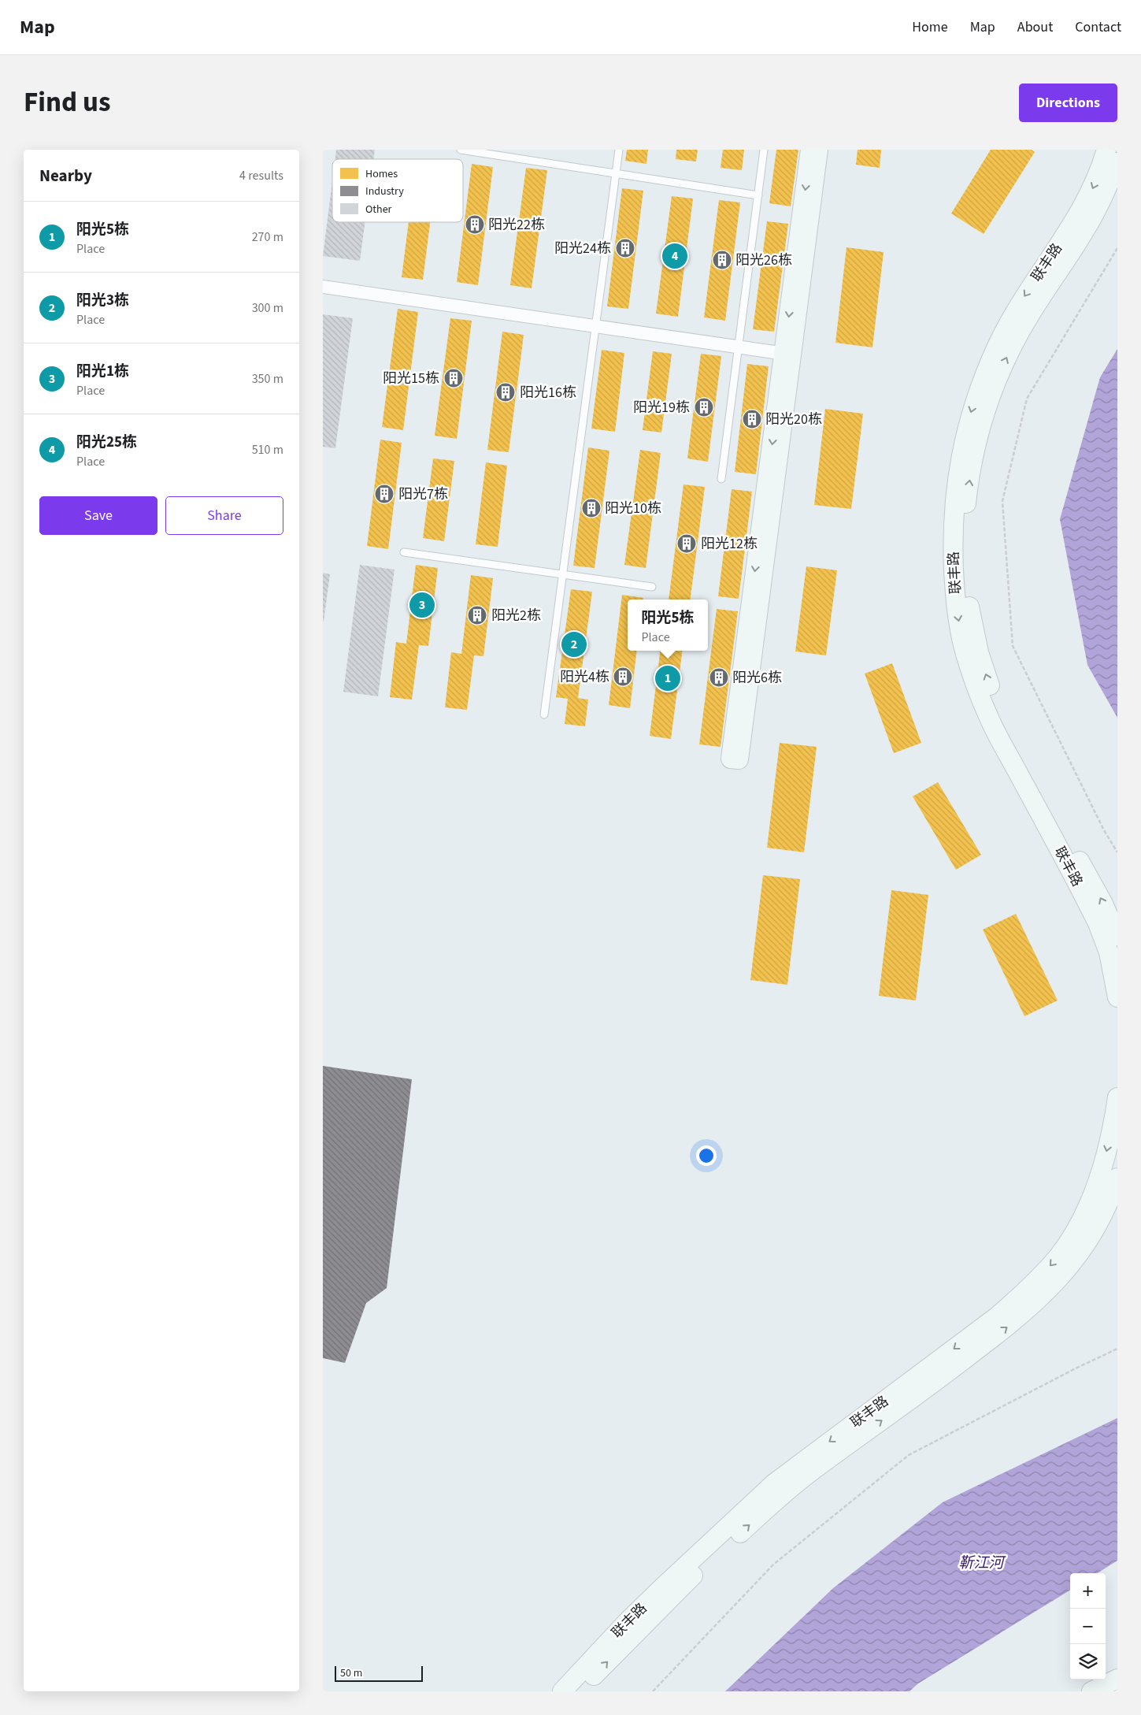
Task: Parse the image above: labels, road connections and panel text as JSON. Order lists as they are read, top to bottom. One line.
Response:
{"streets":{"main road":["联丰路"]},"water":["靳江河"],"places":{"building":["阳光22栋","阳光24栋","阳光26栋","阳光15栋","阳光16栋","阳光19栋","阳光20栋","阳光7栋","阳光10栋","阳光12栋","阳光2栋","阳光4栋","阳光6栋"]},"legend":["Homes","Industry","Other"],"scale_bar":"50 m","page":{"header":"Map","nav":["Home","Map","About","Contact"],"title":"Find us","buttons":["Directions",["Save","Share"]],"heading":["Nearby","4 results"],"list":[{"mark":"1","name":"阳光5栋","note":"Place","value":"270 m"},{"mark":"2","name":"阳光3栋","note":"Place","value":"300 m"},{"mark":"3","name":"阳光1栋","note":"Place","value":"350 m"},{"mark":"4","name":"阳光25栋","note":"Place","value":"510 m"}],"pins":["4","3","2","1"],"popup":["阳光5栋","Place"],"map_buttons":["+","−"],"scale":"50 m"}}
